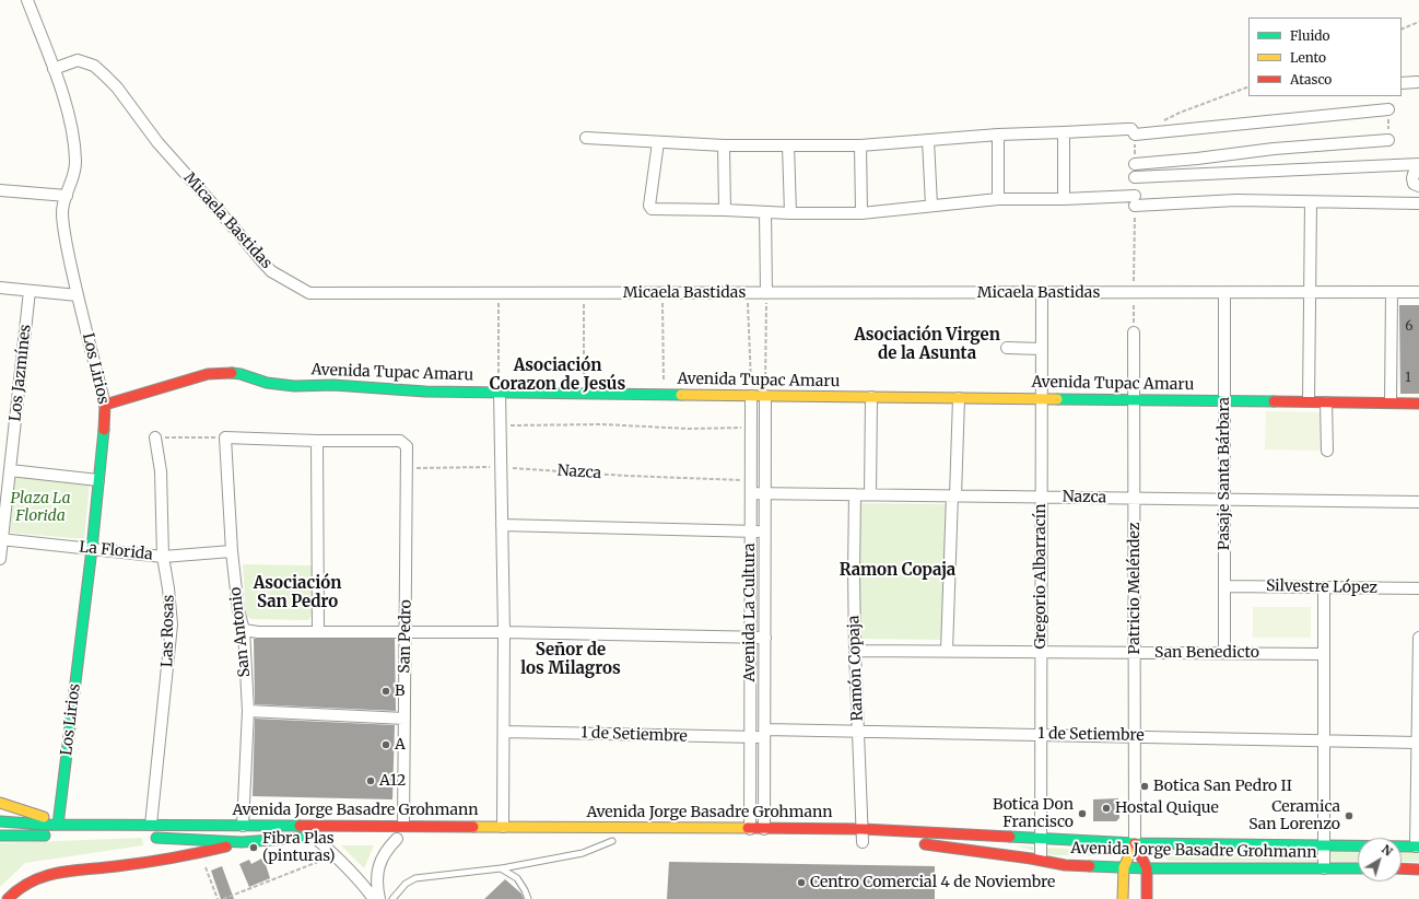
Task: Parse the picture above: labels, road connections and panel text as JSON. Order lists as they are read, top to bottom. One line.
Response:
{"streets":{"main road":["Los Lirios","Avenida Tupac Amaru","Avenida Jorge Basadre Grohmann"],"street":["Micaela Bastidas","Los Jazmínes","Nazca","Pasaje Santa Bárbara","La Florida","Gregorio Albarracín","Silvestre López","Patricio Meléndez","Avenida La Cultura","Las Rosas","San Antonio","San Pedro","San Benedicto","Ramón Copaja","1 de Setiembre"]},"crossings":[["Micaela Bastidas","Los Lirios"],["Micaela Bastidas","Pasaje Santa Bárbara"],["Micaela Bastidas","Gregorio Albarracín"],["Los Lirios","Avenida Tupac Amaru"],["Los Lirios","La Florida"],["Los Lirios","Avenida Jorge Basadre Grohmann"],["Los Jazmínes","La Florida"],["Avenida Tupac Amaru","Pasaje Santa Bárbara"],["Avenida Tupac Amaru","Gregorio Albarracín"],["Avenida Tupac Amaru","Patricio Meléndez"],["Avenida Tupac Amaru","Avenida La Cultura"],["Nazca","Pasaje Santa Bárbara"],["Nazca","Gregorio Albarracín"],["Nazca","Patricio Meléndez"],["Nazca","Avenida La Cultura"],["Nazca","San Pedro"],["Nazca","Ramón Copaja"],["Pasaje Santa Bárbara","Silvestre López"],["Pasaje Santa Bárbara","San Benedicto"],["La Florida","Las Rosas"],["La Florida","San Antonio"],["Gregorio Albarracín","San Benedicto"],["Gregorio Albarracín","1 de Setiembre"],["Gregorio Albarracín","Avenida Jorge Basadre Grohmann"],["Patricio Meléndez","San Benedicto"],["Patricio Meléndez","1 de Setiembre"],["Patricio Meléndez","Avenida Jorge Basadre Grohmann"],["Avenida La Cultura","1 de Setiembre"],["Avenida La Cultura","Avenida Jorge Basadre Grohmann"],["Las Rosas","Avenida Jorge Basadre Grohmann"],["San Antonio","Avenida Jorge Basadre Grohmann"],["San Pedro","Avenida Jorge Basadre Grohmann"],["San Benedicto","Ramón Copaja"],["Ramón Copaja","1 de Setiembre"],["Ramón Copaja","Avenida Jorge Basadre Grohmann"]],"districts":["Asociación Virgen de la Asunta","Asociación Corazon de Jesús","Ramon Copaja","Asociación San Pedro","Señor de los Milagros"],"parks":["Plaza La Florida"],"places":["B","A","A12","Botica San Pedro II","Hostal Quique","Botica Don Francisco","Ceramica San Lorenzo","Fibra Plas (pinturas)","Centro Comercial 4 de Noviembre"],"house_numbers":["6","1"],"legend":["Fluido","Lento","Atasco"],"north":"top right"}
